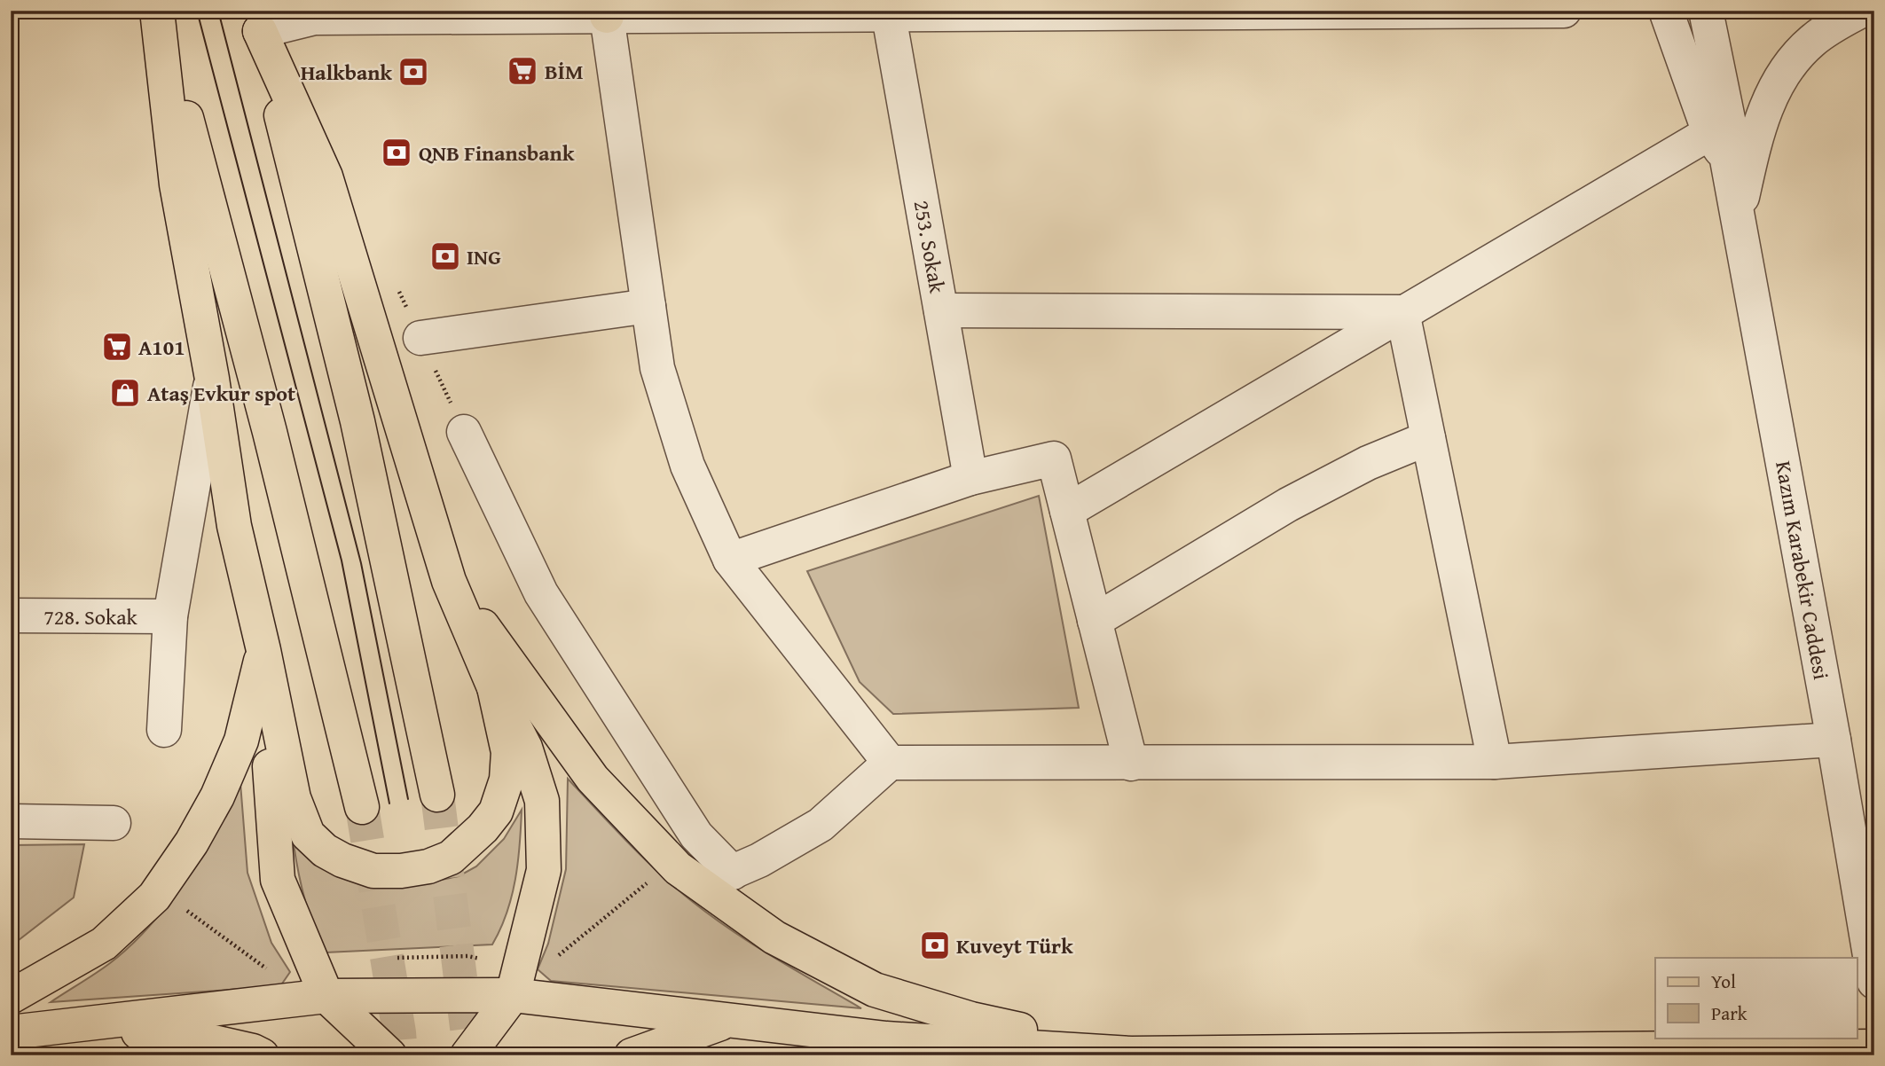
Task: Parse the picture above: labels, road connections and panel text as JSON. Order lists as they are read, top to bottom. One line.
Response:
{"streets":{"street":["253. Sokak","Kazım Karabekir Caddesi","728. Sokak"]},"places":{"supermarket":["BİM","A101"],"bank":["Halkbank","QNB Finansbank","ING","Kuveyt Türk"],"shop":["Ataş Evkur spot"]},"legend":["Yol","Park"]}
